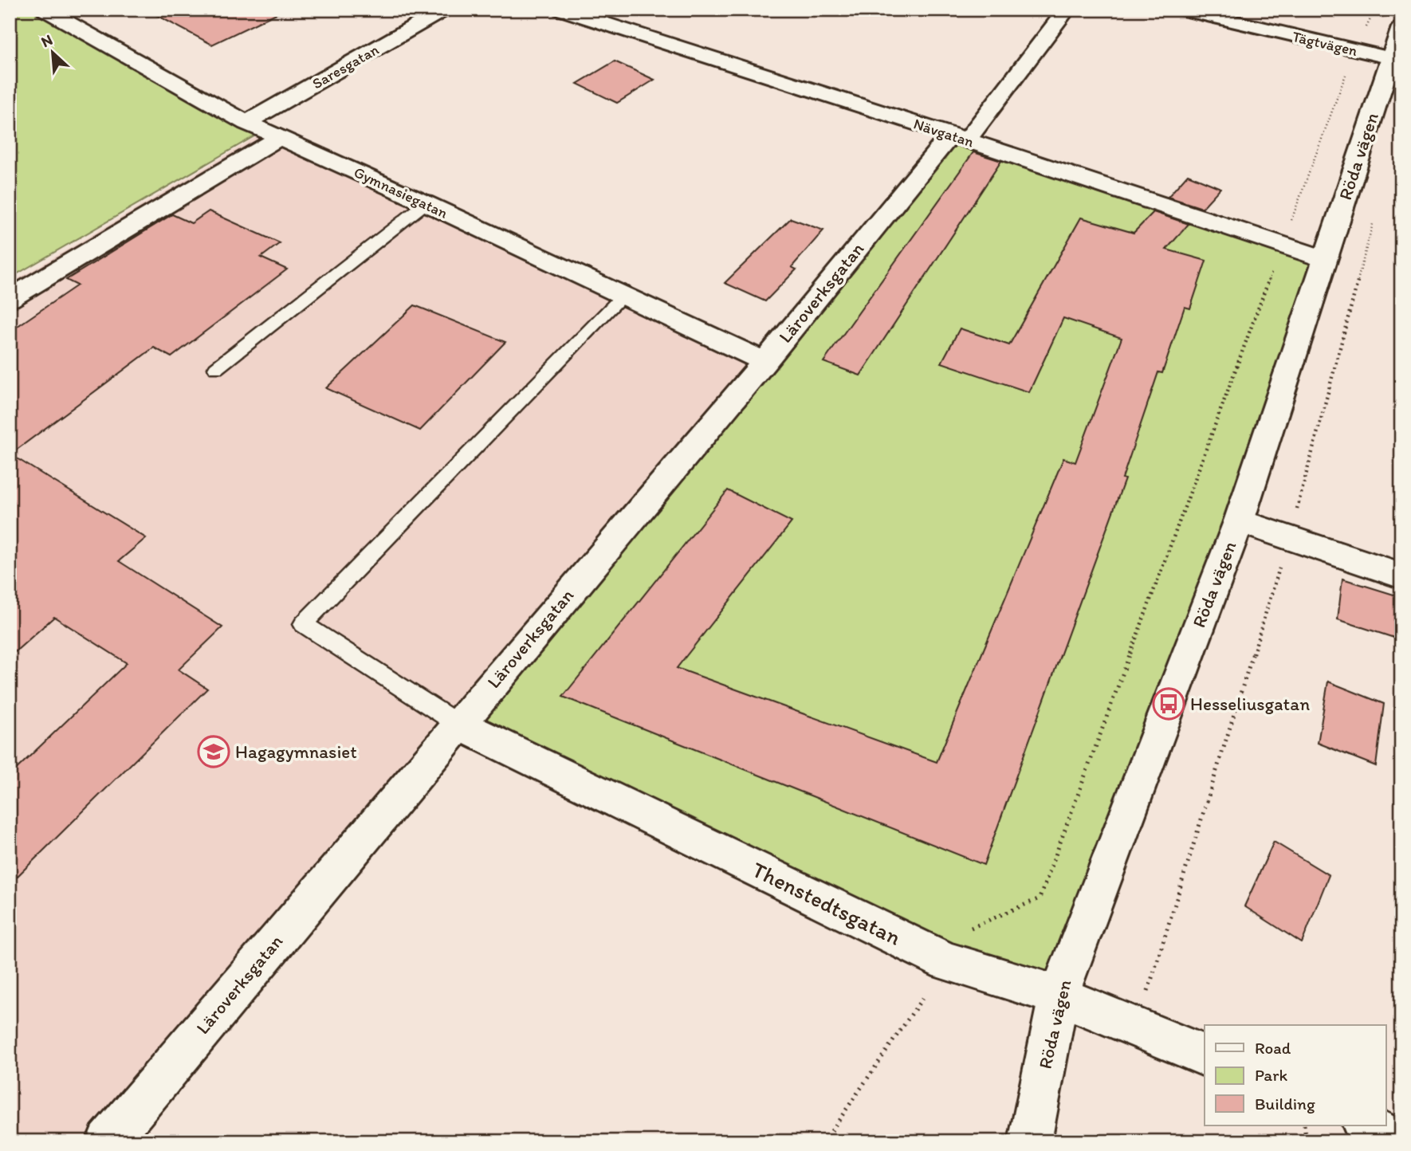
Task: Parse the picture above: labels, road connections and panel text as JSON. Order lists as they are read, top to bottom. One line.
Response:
{"streets":{"street":["Tägtvägen","Saresgatan","Nävgatan","Röda vägen","Gymnasiegatan","Läroverksgatan","Thenstedtsgatan"]},"crossings":[["Tägtvägen","Röda vägen"],["Saresgatan","Gymnasiegatan"],["Nävgatan","Röda vägen"],["Nävgatan","Läroverksgatan"],["Röda vägen","Thenstedtsgatan"],["Gymnasiegatan","Läroverksgatan"],["Läroverksgatan","Thenstedtsgatan"]],"places":{"bus stop":["Hesseliusgatan"],"school or university":["Hagagymnasiet"]},"legend":["Road","Park","Building"],"north":"top left"}
